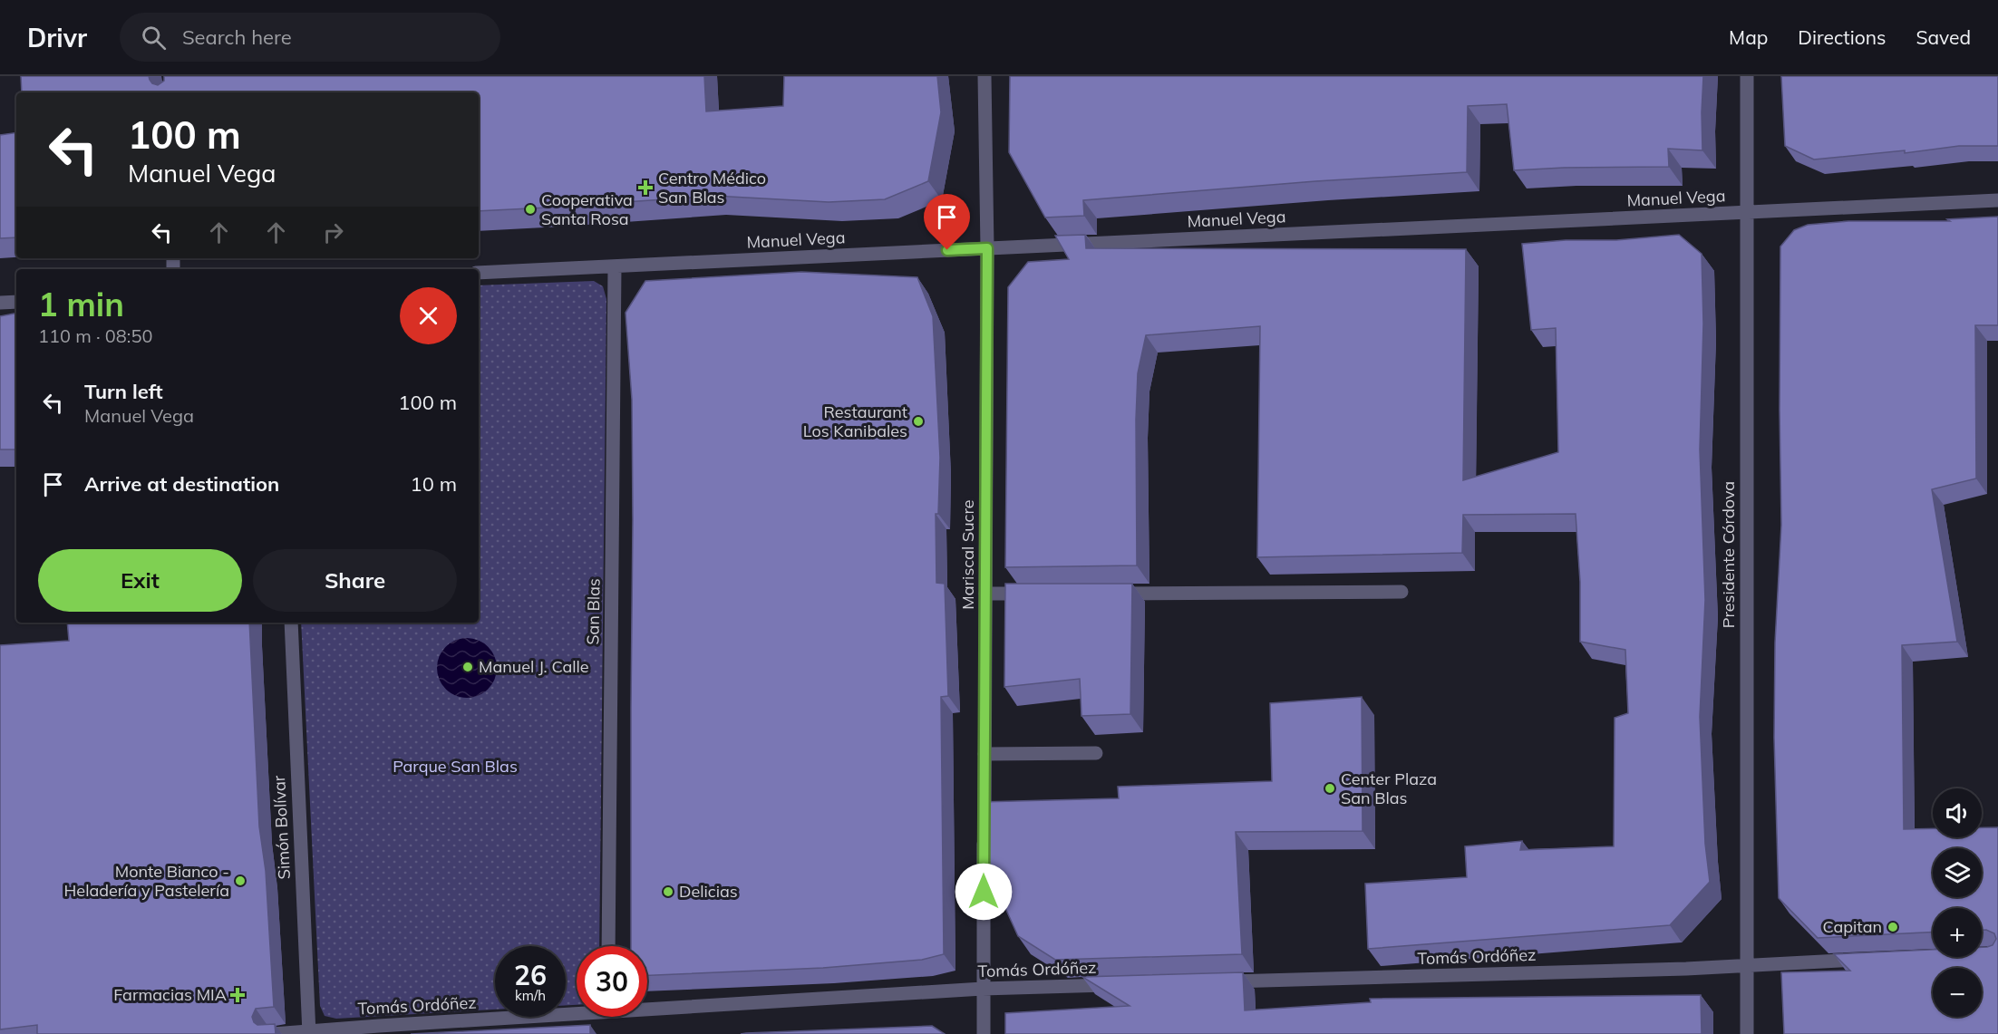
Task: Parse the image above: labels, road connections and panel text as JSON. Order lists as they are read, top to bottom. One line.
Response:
{"streets":{"street":["Manuel Vega","Mariscal Sucre","Presidente Córdova","San Blas","Simón Bolívar","Tomás Ordóñez"]},"crossings":[["Manuel Vega","Mariscal Sucre"],["Manuel Vega","Presidente Córdova"],["Manuel Vega","San Blas"],["Mariscal Sucre","Tomás Ordóñez"],["Presidente Córdova","Tomás Ordóñez"],["Simón Bolívar","Tomás Ordóñez"]],"parks":["Parque San Blas"],"places":{"health":["Centro Médico San Blas","Farmacias MIA"],"other":["Cooperativa Santa Rosa","Restaurant Los Kanibales","Manuel J. Calle","Center Plaza San Blas","Monte Bianco - Heladería y Pastelería","Delicias","Capitan"]},"page":{"header":"Drivr","search":"Search here","nav":["Map","Directions","Saved"],"turn":["100 m","Manuel Vega"],"heading":["1 min","110 m · 08:50"],"list":[{"name":"Turn left","note":"Manuel Vega","value":"100 m"},{"name":"Arrive at destination","value":"10 m"}],"buttons":["Exit","Share"],"map_buttons":["+","−"],"speed":"26 km/h","limit":"30"}}
